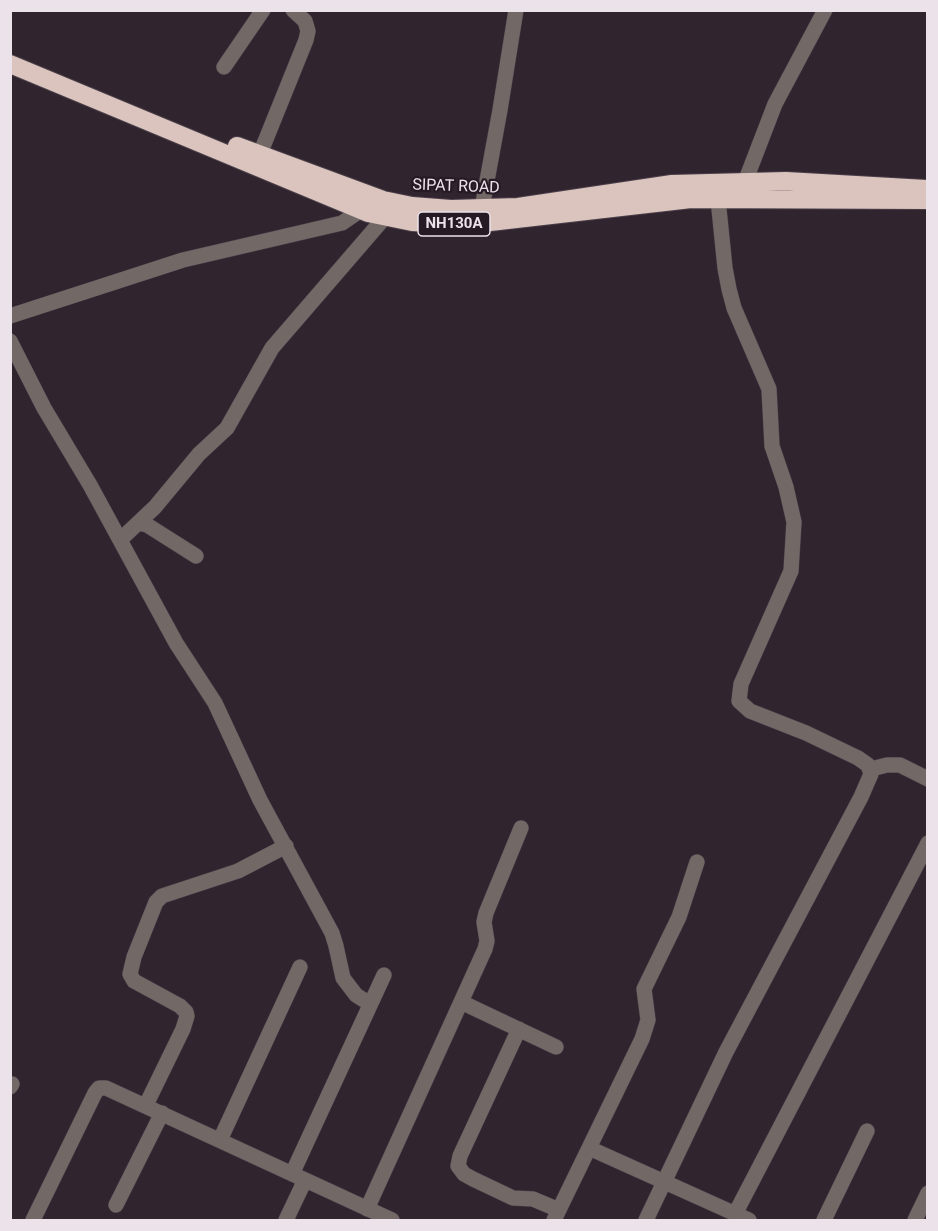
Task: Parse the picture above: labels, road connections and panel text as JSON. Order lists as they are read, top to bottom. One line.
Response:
{"streets":{"highway":["SIPAT ROAD","NH130A"]}}
